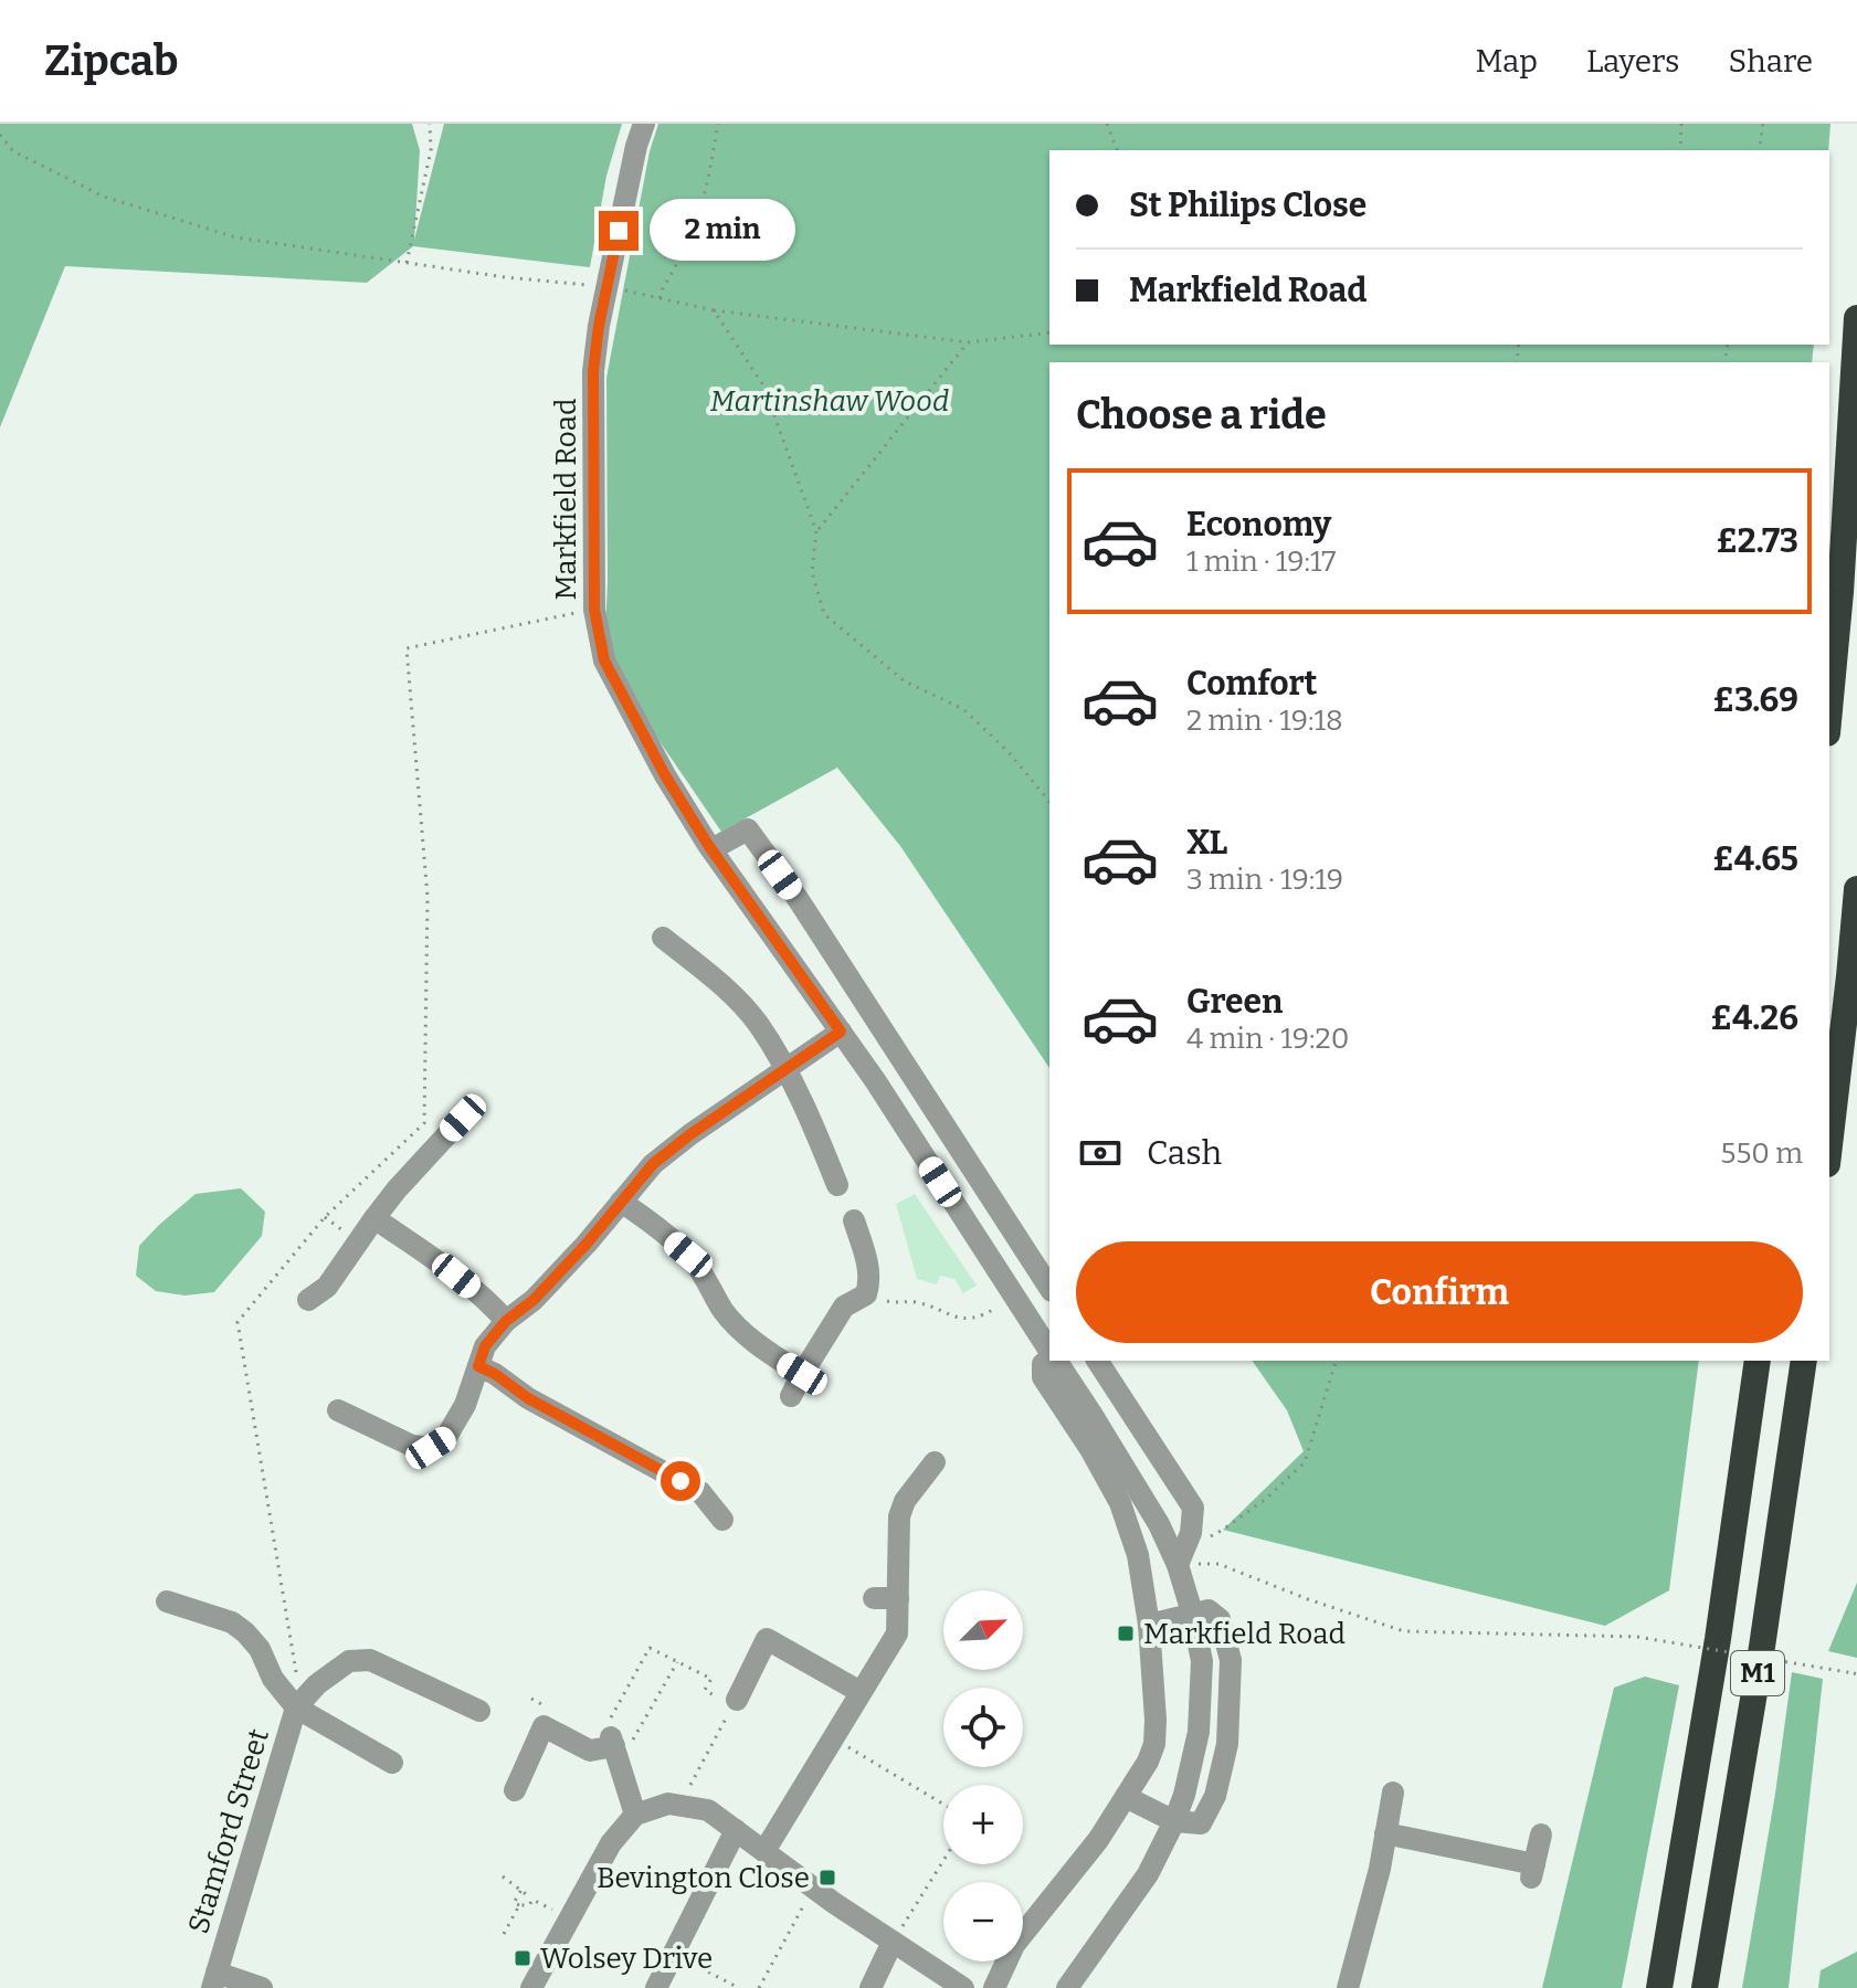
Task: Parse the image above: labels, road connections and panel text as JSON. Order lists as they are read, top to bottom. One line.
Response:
{"streets":{"highway":["M1"],"street":["Markfield Road","Stamford Street"]},"parks":["Martinshaw Wood"],"places":{"transit":["Markfield Road","Bevington Close","Wolsey Drive"]},"north":"top right","page":{"header":"Zipcab","nav":["Map","Layers","Share"],"banner":["St Philips Close","Markfield Road"],"bubble":"2 min","heading":"Choose a ride","list":[{"name":"Economy","note":"1 min · 19:17","value":"£2.73"},{"name":"Comfort","note":"2 min · 19:18","value":"£3.69"},{"name":"XL","note":"3 min · 19:19","value":"£4.65"},{"name":"Green","note":"4 min · 19:20","value":"£4.26"}],"pay":["Cash","550 m"],"buttons":"Confirm","map_buttons":["+","−"]}}
